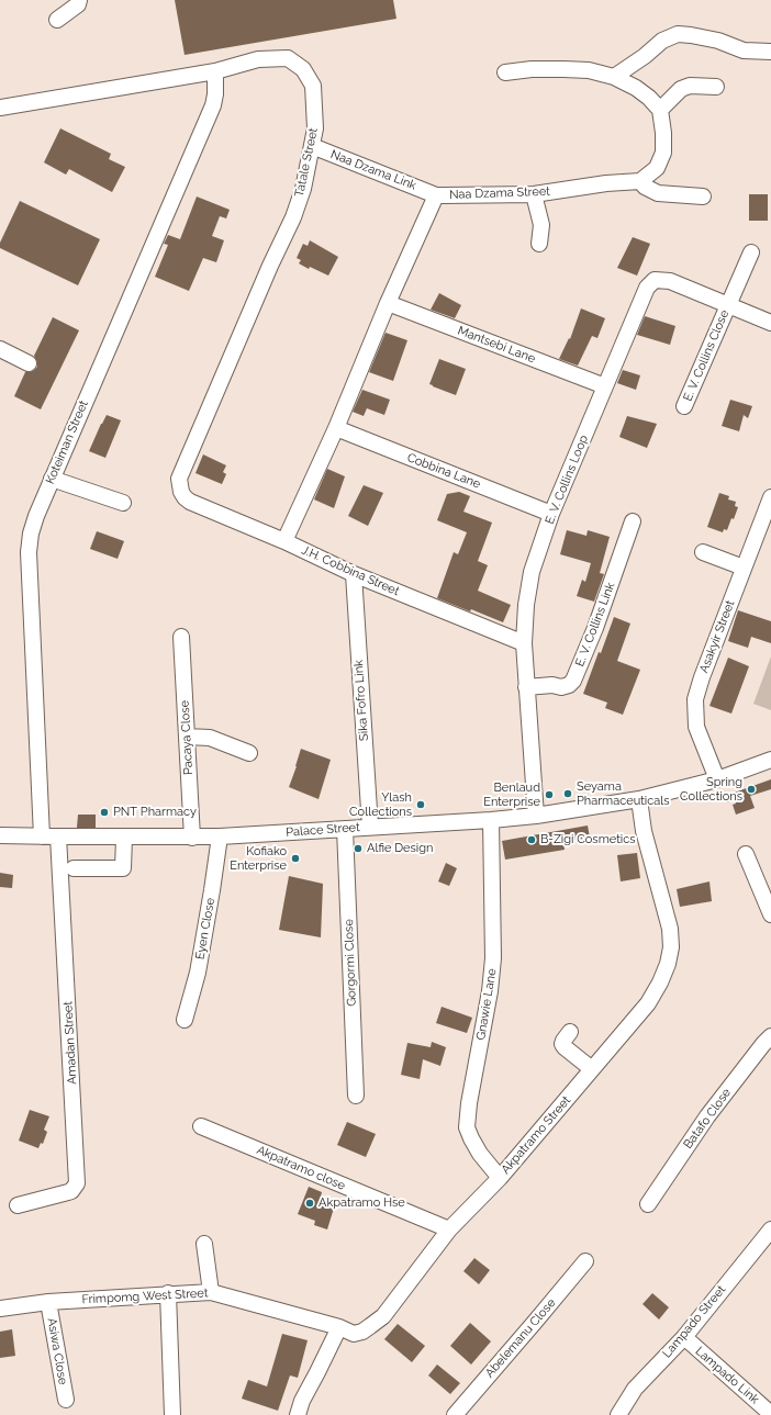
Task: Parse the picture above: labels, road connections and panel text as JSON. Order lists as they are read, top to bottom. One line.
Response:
{"streets":{"street":["Tatale Street","Naa Dzama Link","Naa Dzama Street","Mantsebi Lane","E. V. Collins Close","Koteiman Street","Cobbina Lane","E. V. Collins Loop","J.H. Cobbina Street","E. V. Collins Link","Asakyir Street","Sika Fofro Link","Pacaya Close","Palace Street","Eyen Close","Gorgormi Close","Gnawie Lane","Amadan Street","Batafo Close","Akpatramo Street","Akpatramo close","Frimpomg West Street","Lampado Street","Abelemanu Close","Asiwa Close","Lampado Link"]},"crossings":[["Tatale Street","Naa Dzama Link"],["Tatale Street","Koteiman Street"],["Tatale Street","J.H. Cobbina Street"],["Naa Dzama Link","Naa Dzama Street"],["Naa Dzama Street","Mantsebi Lane"],["Naa Dzama Street","Cobbina Lane"],["Naa Dzama Street","J.H. Cobbina Street"],["Mantsebi Lane","E. V. Collins Loop"],["E. V. Collins Close","E. V. Collins Loop"],["Koteiman Street","Palace Street"],["Cobbina Lane","E. V. Collins Loop"],["E. V. Collins Loop","J.H. Cobbina Street"],["E. V. Collins Loop","E. V. Collins Link"],["E. V. Collins Loop","Palace Street"],["J.H. Cobbina Street","Sika Fofro Link"],["Asakyir Street","Palace Street"],["Sika Fofro Link","Palace Street"],["Pacaya Close","Palace Street"],["Palace Street","Eyen Close"],["Palace Street","Gorgormi Close"],["Palace Street","Gnawie Lane"],["Palace Street","Amadan Street"],["Palace Street","Akpatramo Street"],["Gnawie Lane","Akpatramo Street"],["Akpatramo Street","Akpatramo close"],["Akpatramo Street","Frimpomg West Street"],["Frimpomg West Street","Asiwa Close"],["Lampado Street","Lampado Link"]],"places":["Spring Collections","Seyama Pharmaceuticals","Benlaud Enterprise","Ylash Collections","PNT Pharmacy","B-Zigi Cosmetics","Alfie Design","Kofiako Enterprise","Akpatramo Hse"]}
